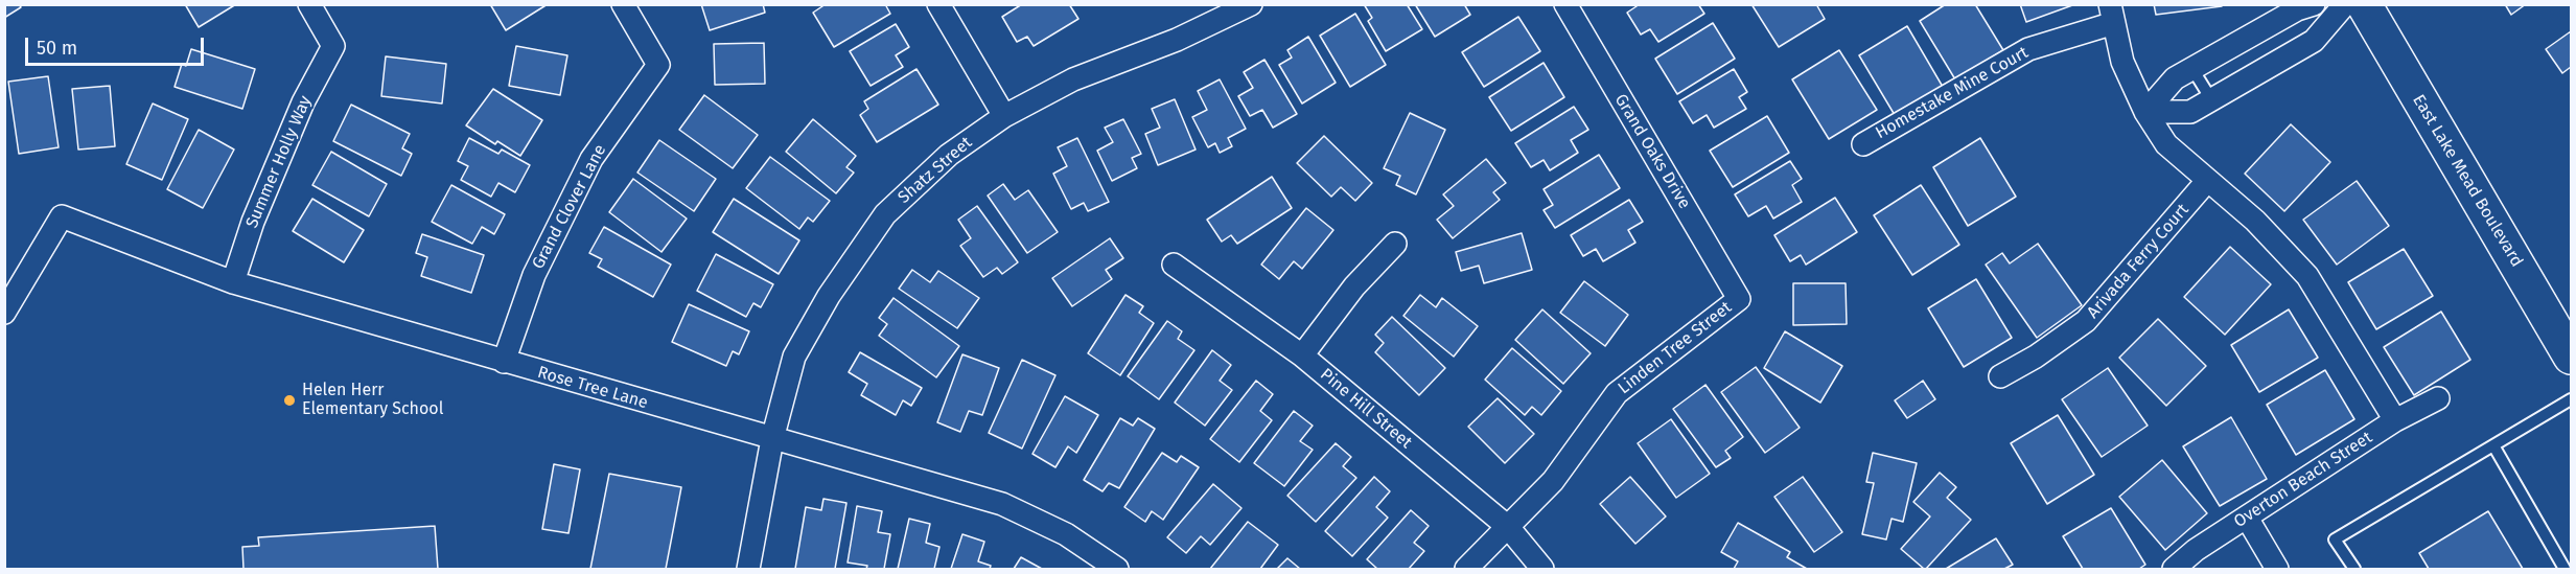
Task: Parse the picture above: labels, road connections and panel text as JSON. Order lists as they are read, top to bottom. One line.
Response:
{"streets":{"main road":["East Lake Mead Boulevard"],"street":["Homestake Mine Court","Grand Oaks Drive","Summer Holly Way","Shatz Street","Grand Clover Lane","Arivada Ferry Court","Linden Tree Street","Rose Tree Lane","Pine Hill Street","Overton Beach Street"]},"crossings":[["Grand Oaks Drive","Linden Tree Street"],["Summer Holly Way","Rose Tree Lane"],["Shatz Street","Rose Tree Lane"],["Grand Clover Lane","Rose Tree Lane"],["Linden Tree Street","Pine Hill Street"]],"places":["Helen Herr Elementary School"],"scale_bar":"50 m"}
